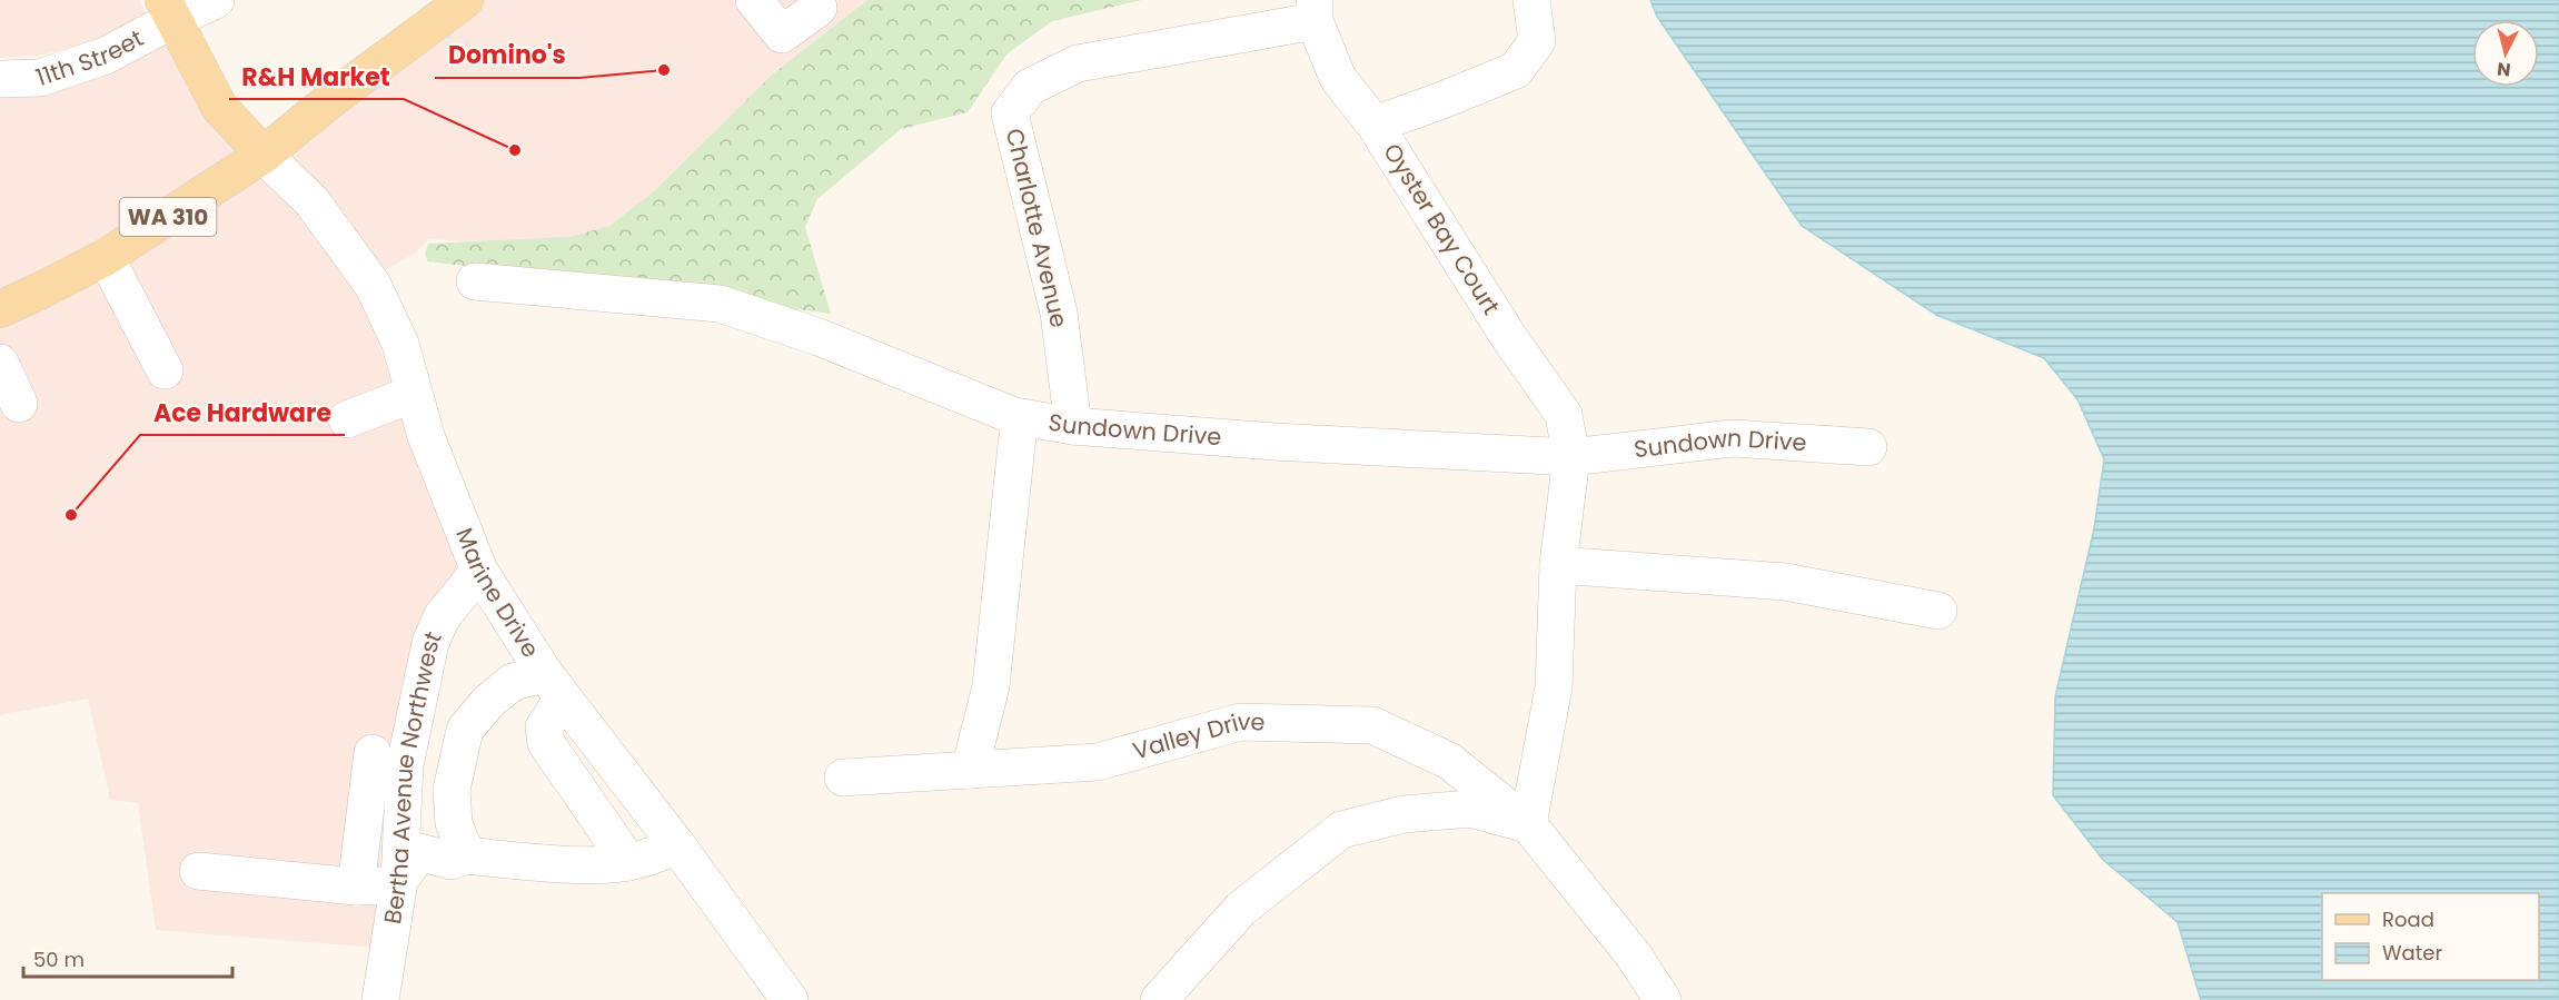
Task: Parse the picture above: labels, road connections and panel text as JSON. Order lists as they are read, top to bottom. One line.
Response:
{"streets":{"main road":["WA 310"],"street":["11th Street","Charlotte Avenue","Oyster Bay Court","Sundown Drive","Marine Drive","Valley Drive","Bertha Avenue Northwest"]},"crossings":[["WA 310","Marine Drive"],["Charlotte Avenue","Oyster Bay Court"],["Charlotte Avenue","Sundown Drive"],["Oyster Bay Court","Sundown Drive"],["Marine Drive","Bertha Avenue Northwest"]],"places":["Domino's","R&H Market","Ace Hardware"],"legend":["Road","Water"],"scale_bar":"50 m","north":"bottom"}
